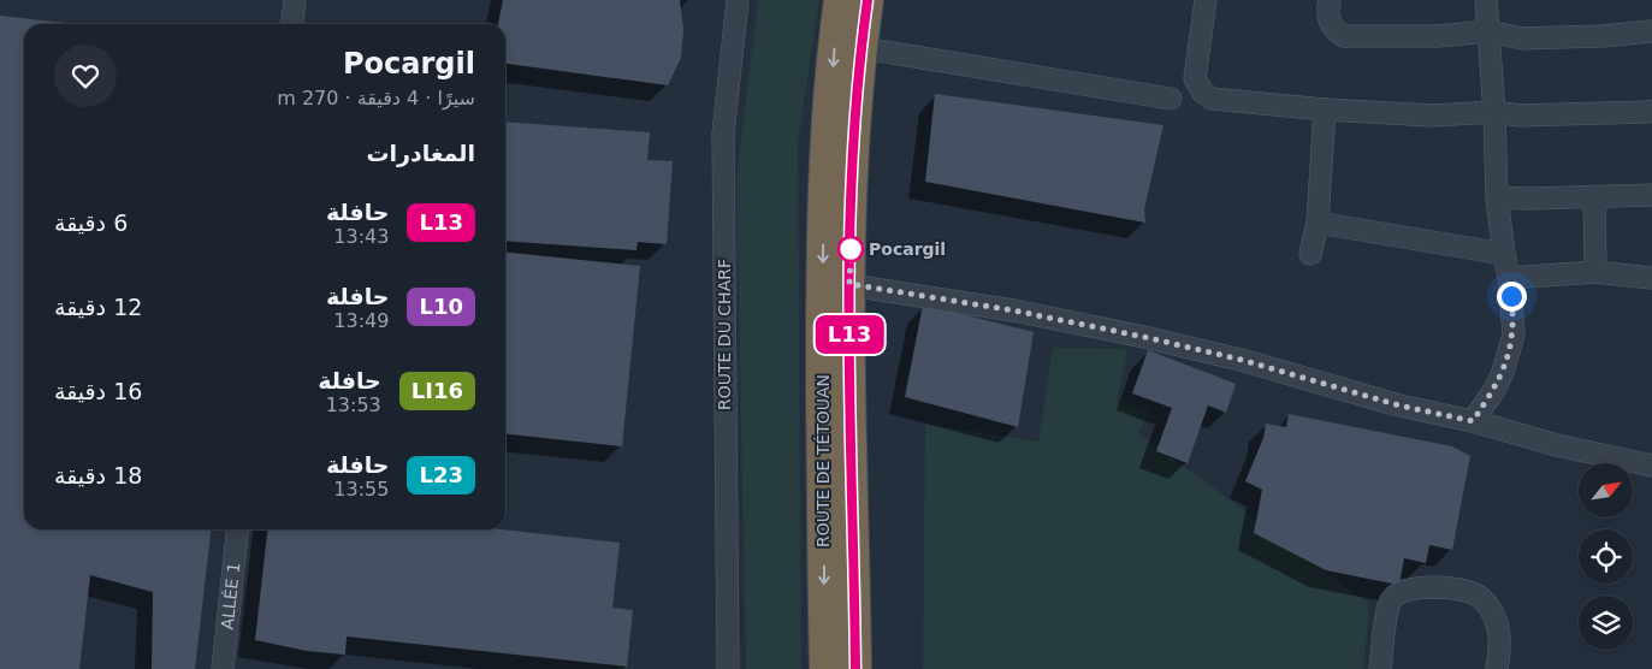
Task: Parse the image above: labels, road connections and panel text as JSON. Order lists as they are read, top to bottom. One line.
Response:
{"streets":{"highway":["ROUTE DE TÉTOUAN"],"street":["ROUTE DU CHARF","ALLÉE 1"]},"places":["Pocargil"],"lines":["bus line L13"],"north":"top right","page":{"on_map":"L13","heading":[["Pocargil","سيرًا · 4 دقيقة · 270 m"],"المغادرات"],"list":[{"mark":"L13","name":"حافلة","note":"13:43","value":"6 دقيقة"},{"mark":"L10","name":"حافلة","note":"13:49","value":"12 دقيقة"},{"mark":"LI16","name":"حافلة","note":"13:53","value":"16 دقيقة"},{"mark":"L23","name":"حافلة","note":"13:55","value":"18 دقيقة"}]}}
